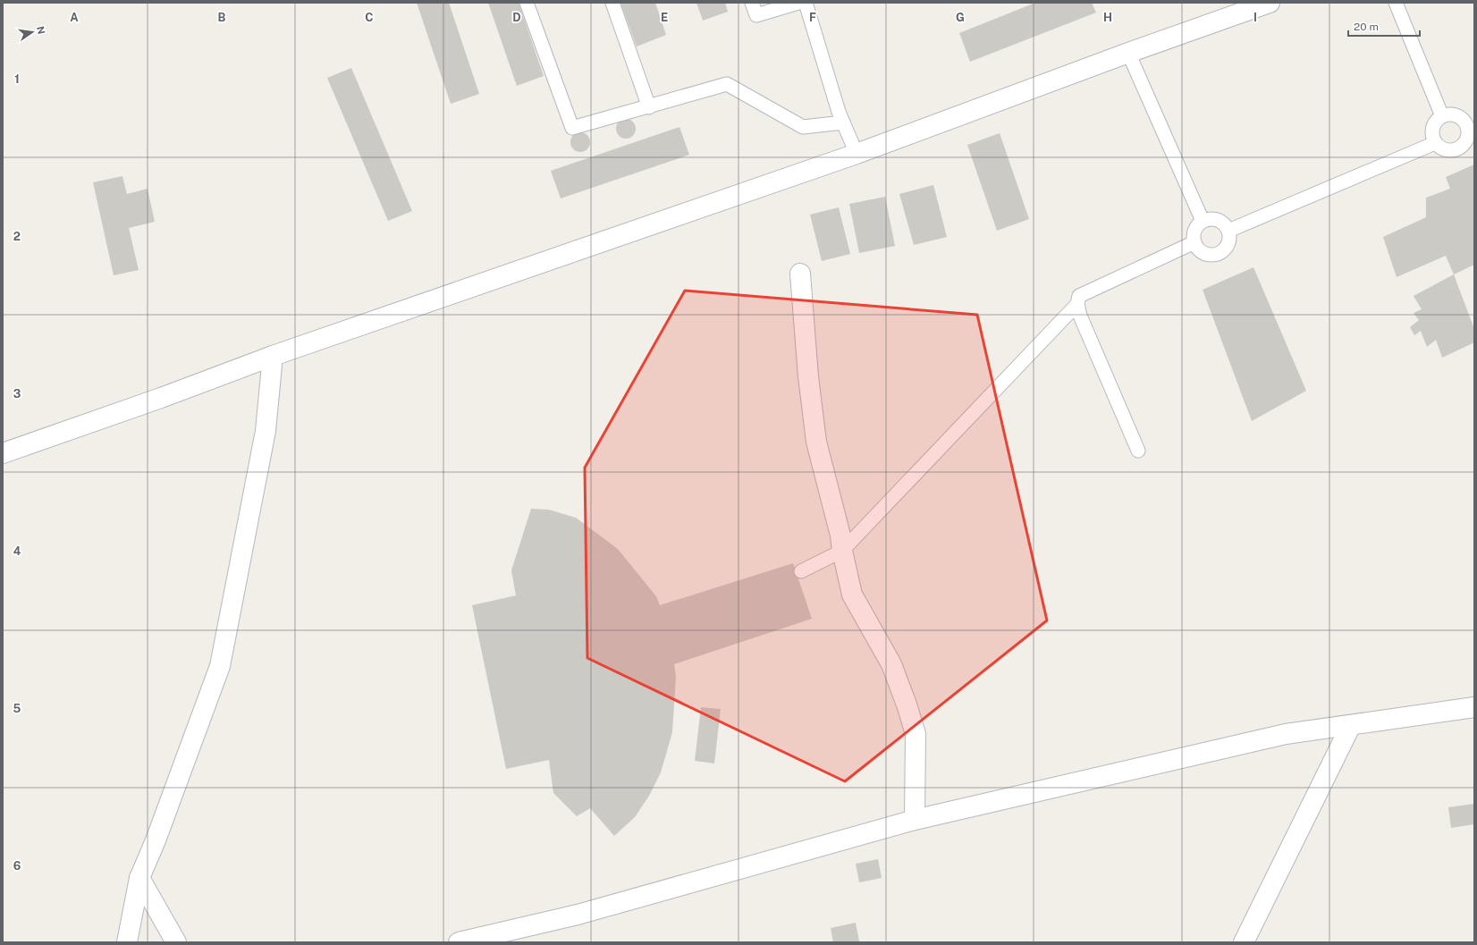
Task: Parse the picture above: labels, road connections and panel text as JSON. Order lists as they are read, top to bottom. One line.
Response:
{"scale_bar":"20 m","north":"right","grid":{"columns":["A","B","C","D","E","F","G","H","I"],"rows":["1","2","3","4","5","6"]}}
